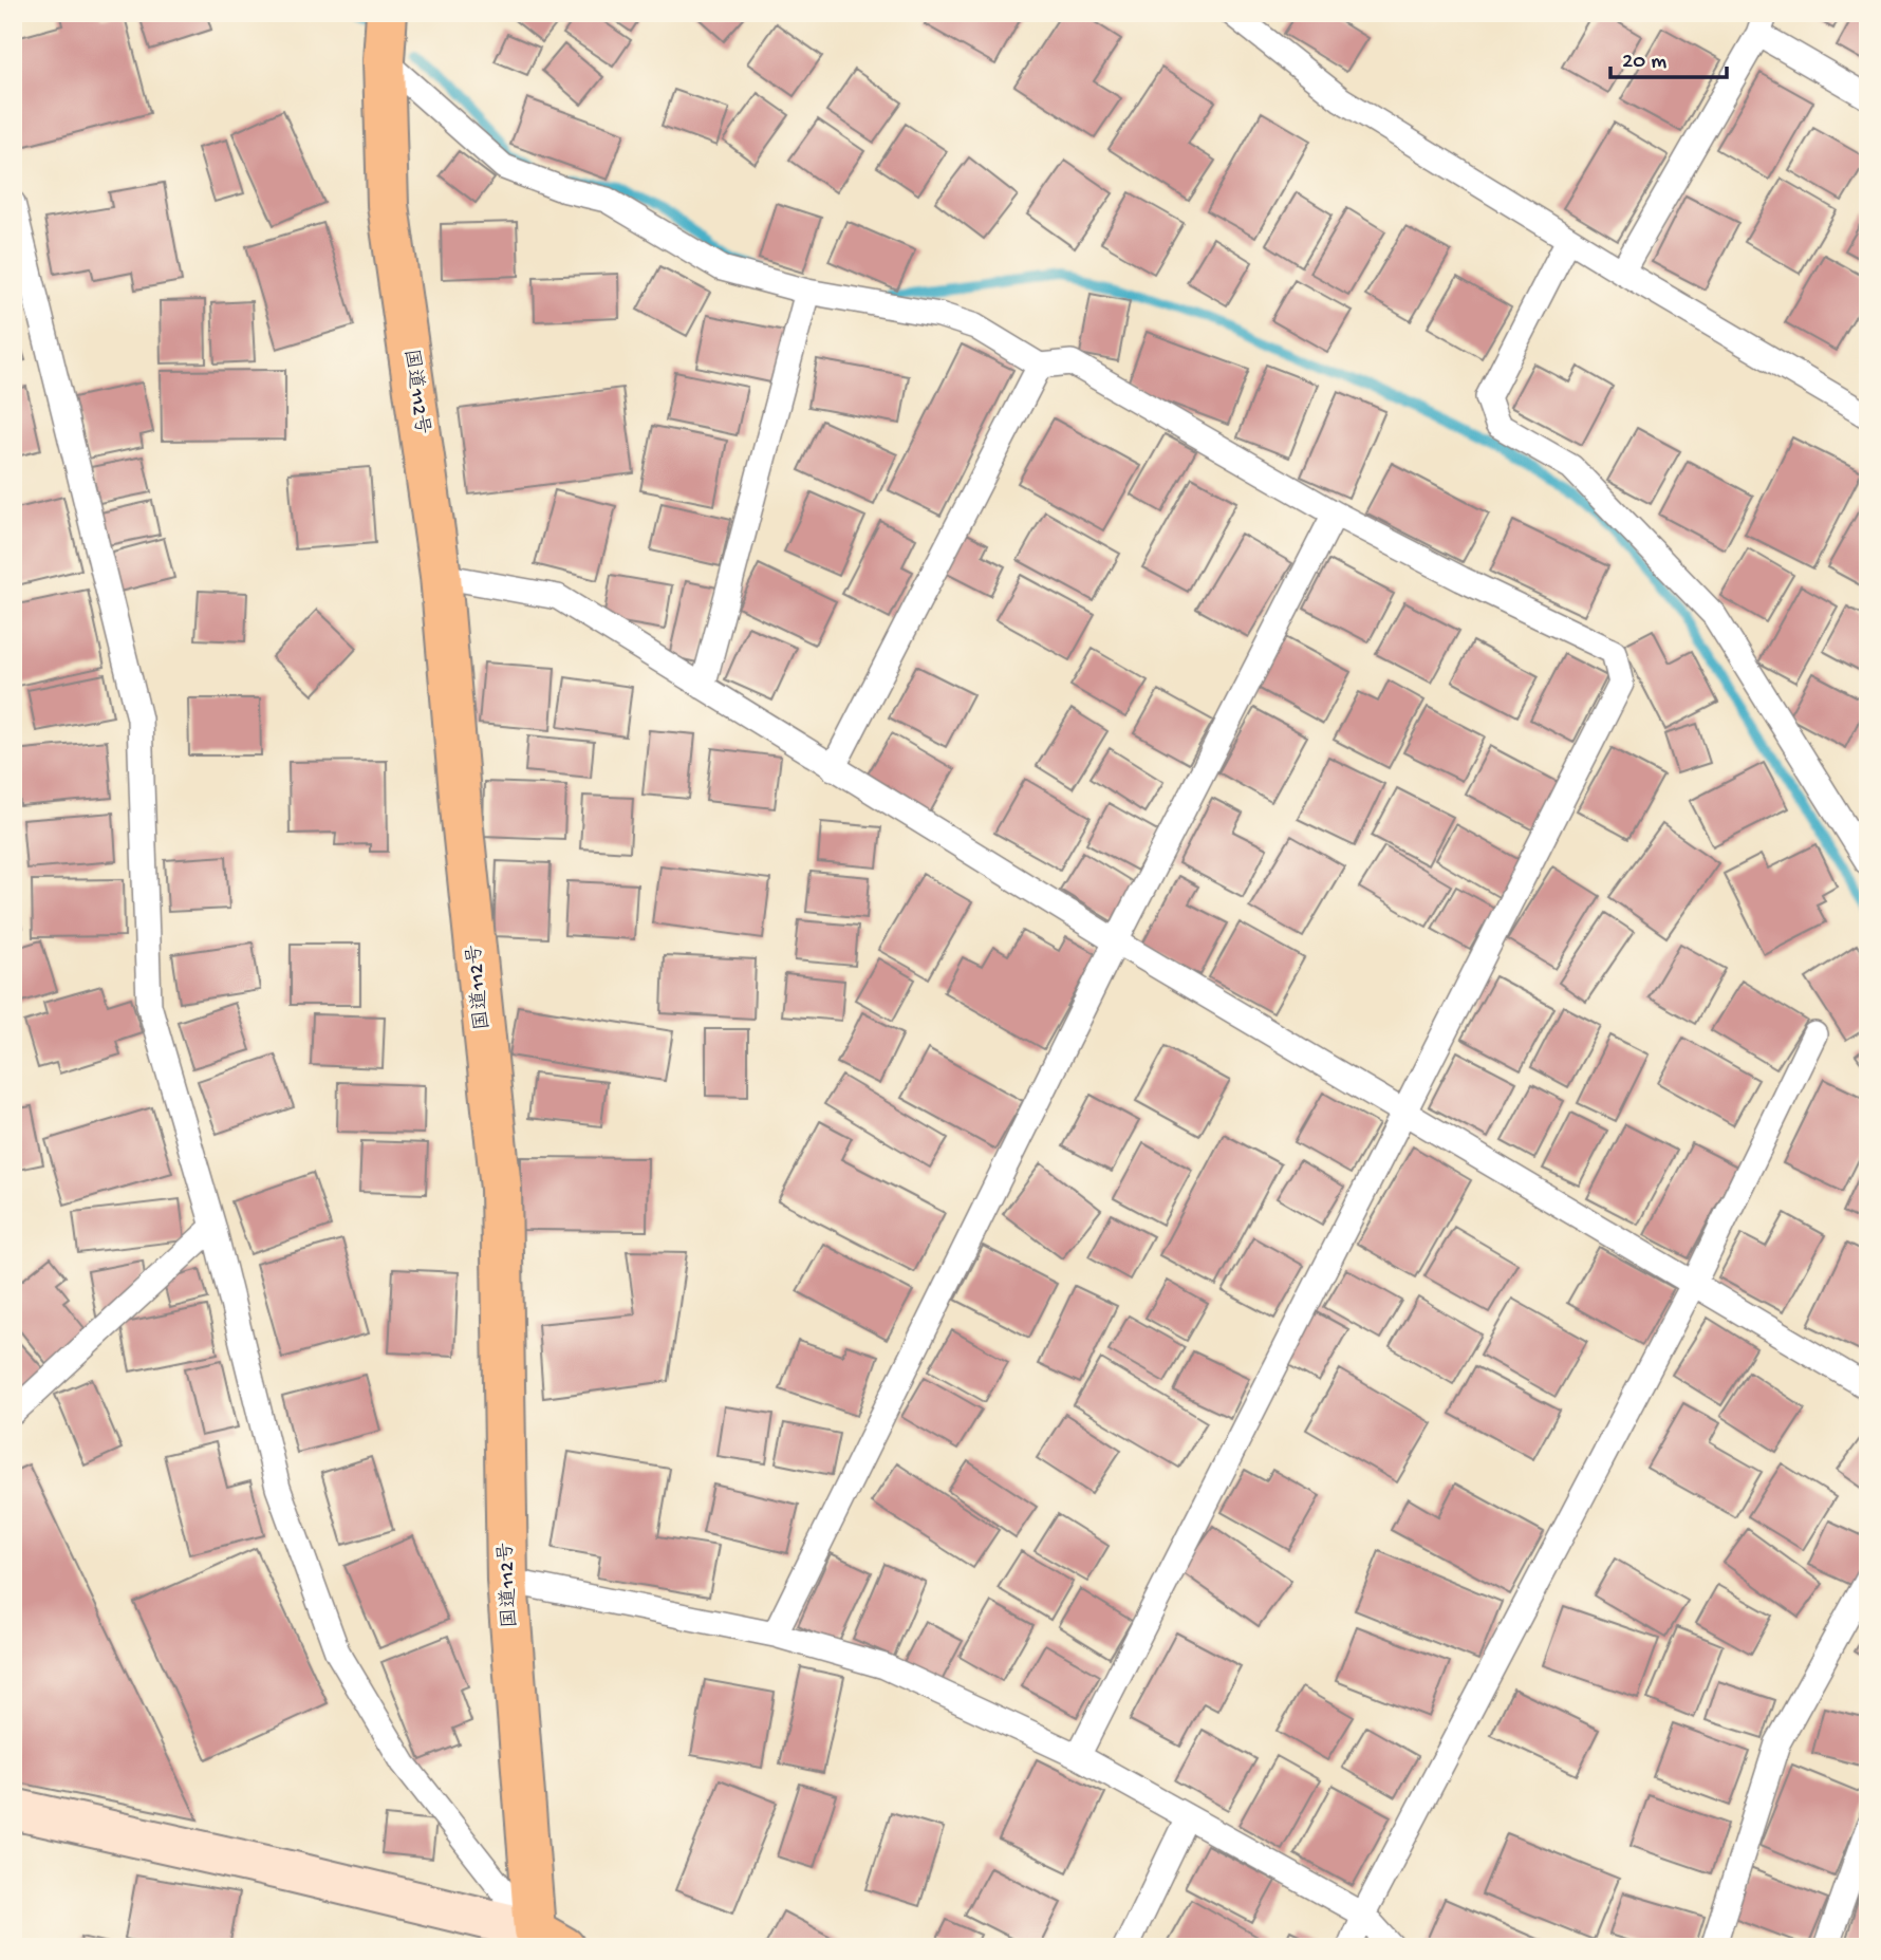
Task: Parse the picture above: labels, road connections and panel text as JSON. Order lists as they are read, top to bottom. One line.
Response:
{"streets":{"highway":["国道112号"]},"scale_bar":"20 m"}
